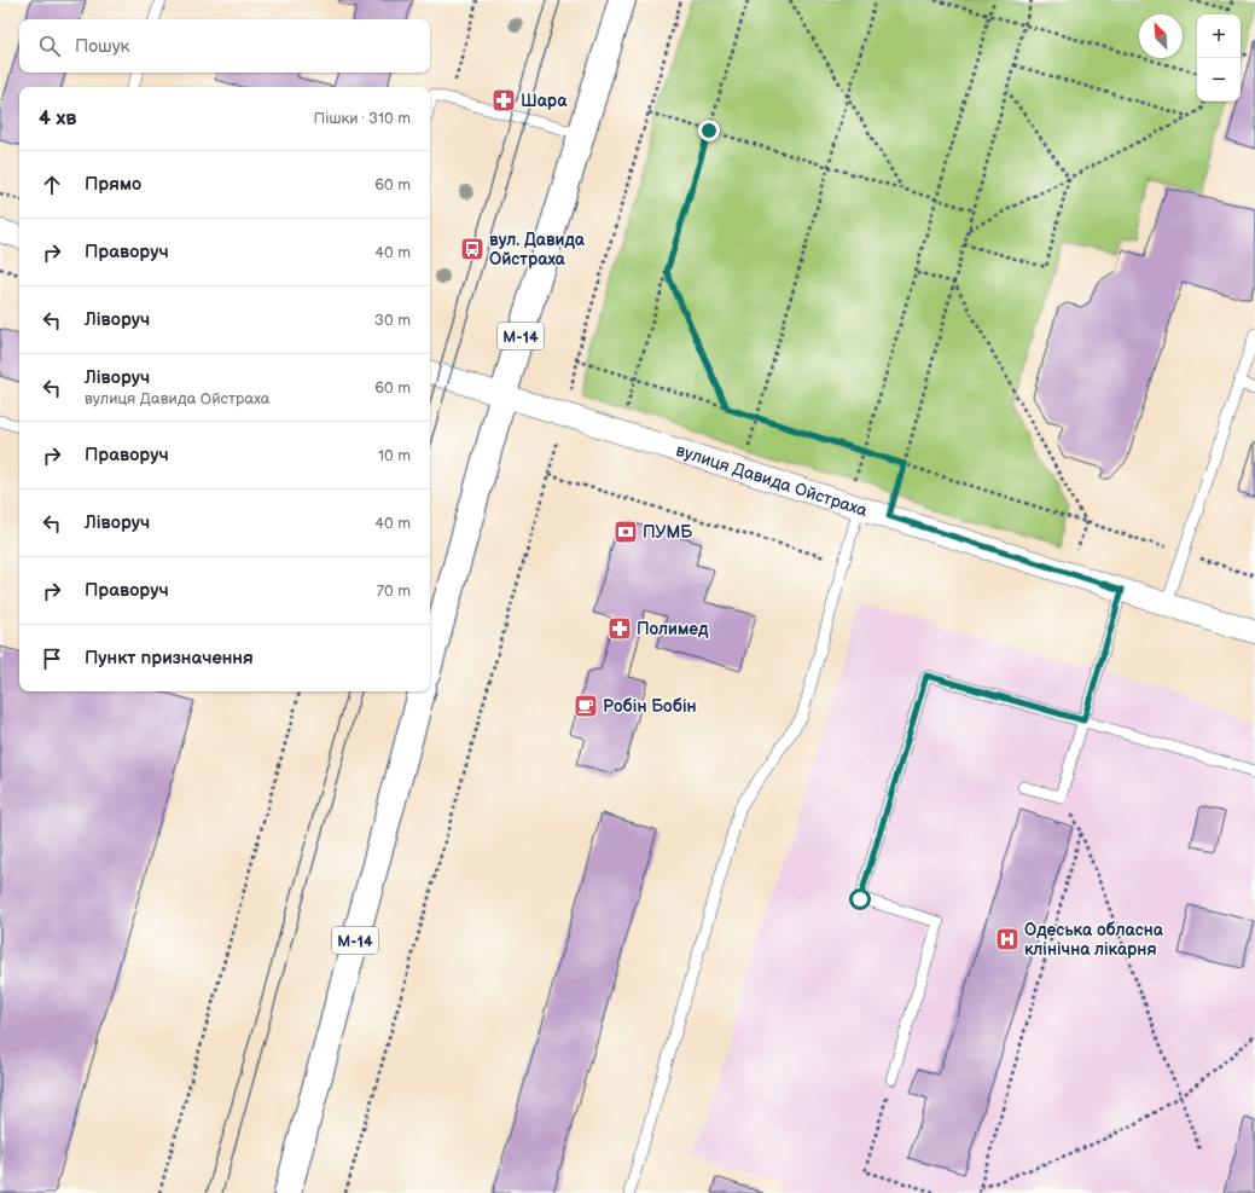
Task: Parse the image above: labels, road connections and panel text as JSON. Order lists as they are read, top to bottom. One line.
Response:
{"streets":{"highway":["М-14"],"street":["вулиця Давида Ойстраха"]},"crossings":[["М-14","вулиця Давида Ойстраха"]],"places":{"pharmacy":["Шара","Полимед"],"bus stop":["вул. Давида Ойстраха"],"bank":["ПУМБ"],"cafe":["Робін Бобін"],"hospital":["Одеська обласна клінічна лікарня"]},"north":"top left","page":{"map_buttons":["+","−"],"search":"Пошук","heading":["4 хв","Пішки · 310 m"],"list":[["Прямо","60 m"],["Праворуч","40 m"],["Ліворуч","30 m"],["Ліворуч","вулиця Давида Ойстраха","60 m"],["Праворуч","10 m"],["Ліворуч","40 m"],["Праворуч","70 m"],"Пункт призначення"]}}
